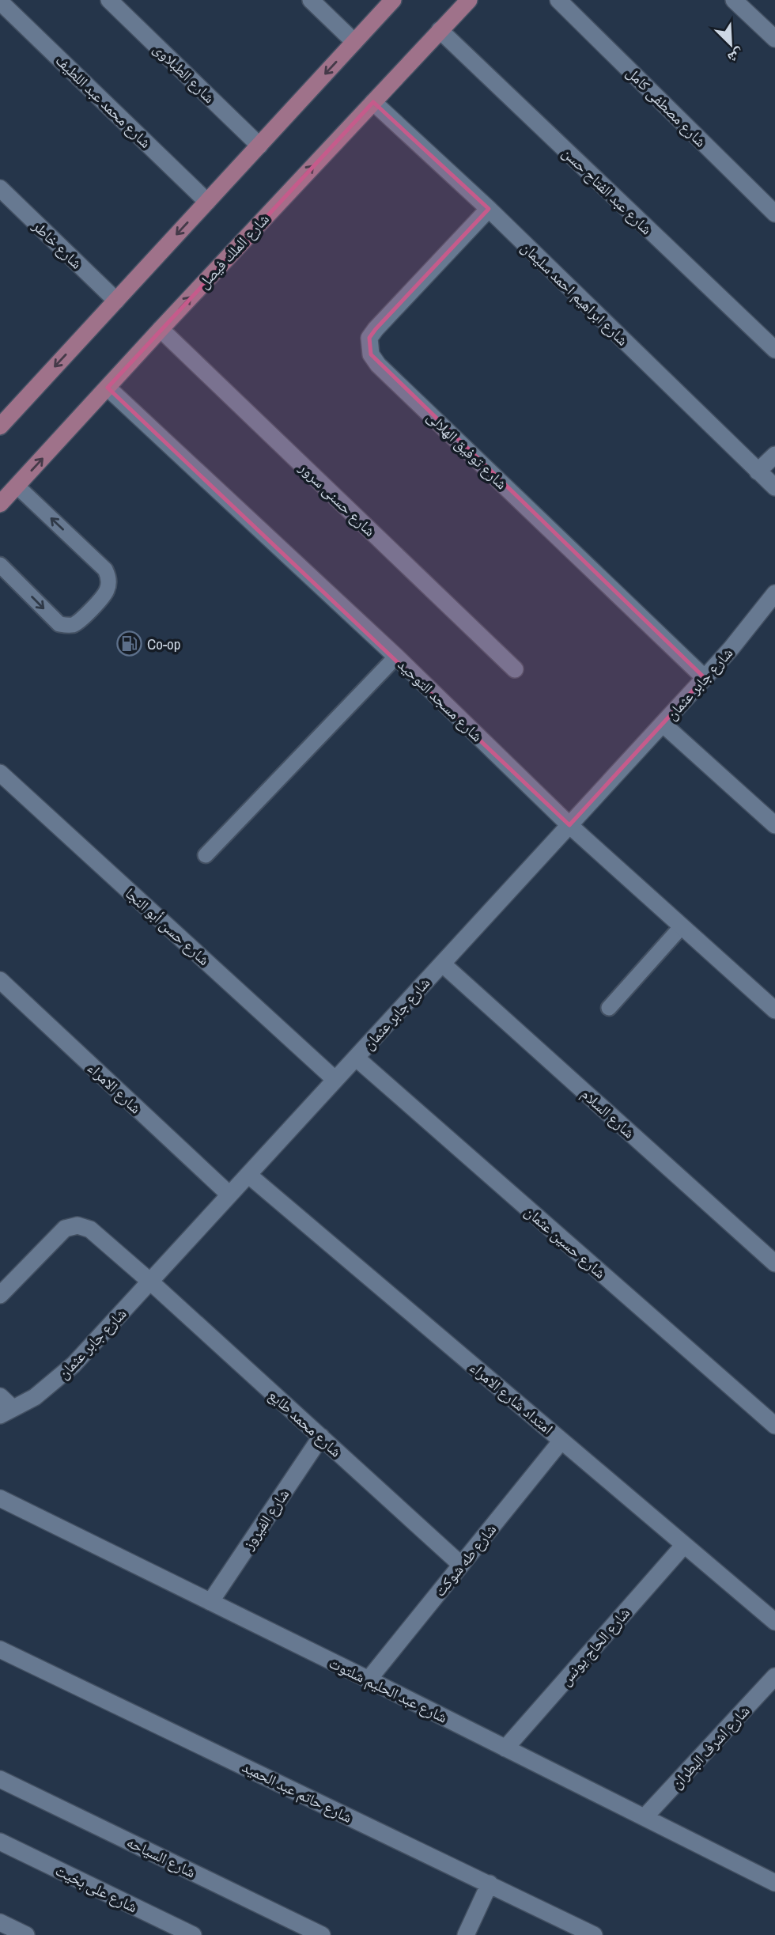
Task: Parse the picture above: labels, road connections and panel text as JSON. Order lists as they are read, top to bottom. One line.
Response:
{"streets":{"main road":["شارع الملك فيصل"],"street":["شارع الطبلاوى","شارع محمد عبد اللطيف","شارع مصطفى كامل","شارع عبد الفتاح حسن","شارع خاطر","شارع ابراهيم احمد سليمان","شارع توفيق الهلالى","شارع حسنى سرور","شارع جابر عثمان","شارع مسجد التوحيد","شارع حسن أبو النجا","شارع الامراء","شارع السلام","شارع حسين عثمان","امتداد شارع الامراء","شارع محمد طايع","شارع الفيروز","شارع طه شوكت","شارع الحاج يونس","شارع عبد الحليم شلتوت","شارع اشرف البطران","شارع حاتم عبد الحميد","شارع السياحه","شارع على بخيت"]},"crossings":[["شارع عبد الفتاح حسن","شارع الملك فيصل"],["شارع الملك فيصل","شارع ابراهيم احمد سليمان"],["شارع الملك فيصل","شارع حسنى سرور"],["شارع الملك فيصل","شارع مسجد التوحيد"],["شارع ابراهيم احمد سليمان","شارع توفيق الهلالى"],["شارع توفيق الهلالى","شارع جابر عثمان"],["شارع جابر عثمان","شارع مسجد التوحيد"],["شارع جابر عثمان","شارع حسن أبو النجا"],["شارع جابر عثمان","شارع الامراء"],["شارع جابر عثمان","شارع السلام"],["شارع جابر عثمان","شارع حسين عثمان"],["شارع جابر عثمان","امتداد شارع الامراء"],["شارع جابر عثمان","شارع محمد طايع"],["امتداد شارع الامراء","شارع طه شوكت"],["امتداد شارع الامراء","شارع الحاج يونس"],["شارع محمد طايع","شارع الفيروز"],["شارع محمد طايع","شارع طه شوكت"],["شارع الفيروز","شارع عبد الحليم شلتوت"],["شارع طه شوكت","شارع عبد الحليم شلتوت"],["شارع الحاج يونس","شارع عبد الحليم شلتوت"],["شارع عبد الحليم شلتوت","شارع اشرف البطران"]],"places":{"fuel station":["Co-op"]},"north":"bottom right"}
